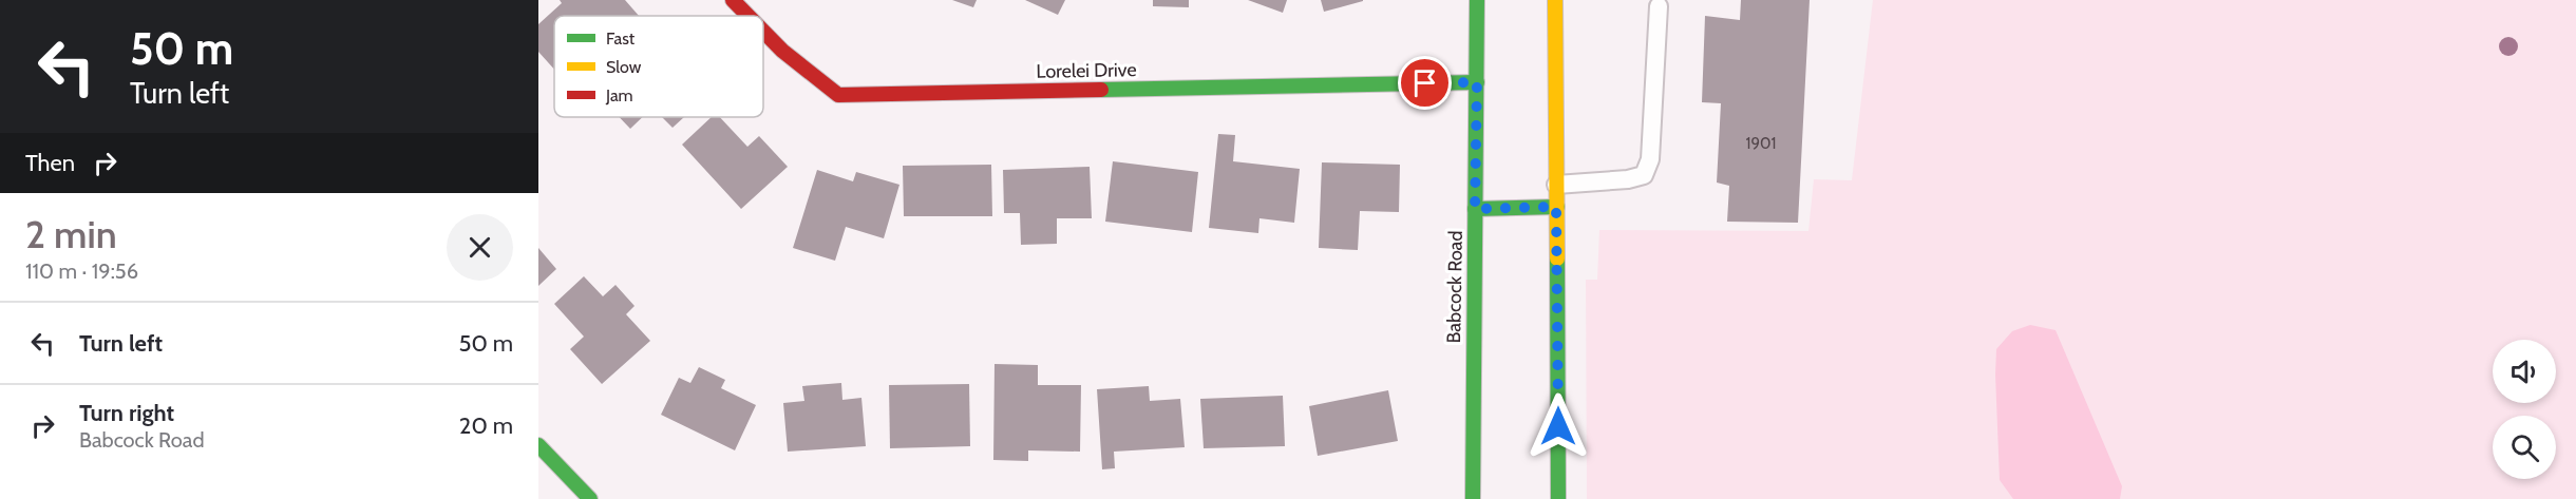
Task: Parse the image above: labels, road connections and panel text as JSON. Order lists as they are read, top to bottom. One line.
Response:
{"streets":{"main road":["Lorelei Drive","Babcock Road"]},"crossings":[["Lorelei Drive","Babcock Road"]],"house_numbers":["1901"],"legend":["Fast","Slow","Jam"],"page":{"turn":["50 m","Turn left"],"then":"Then","heading":["2 min","110 m · 19:56"],"list":[{"name":"Turn left","value":"50 m"},{"name":"Turn right","note":"Babcock Road","value":"20 m"}]}}
